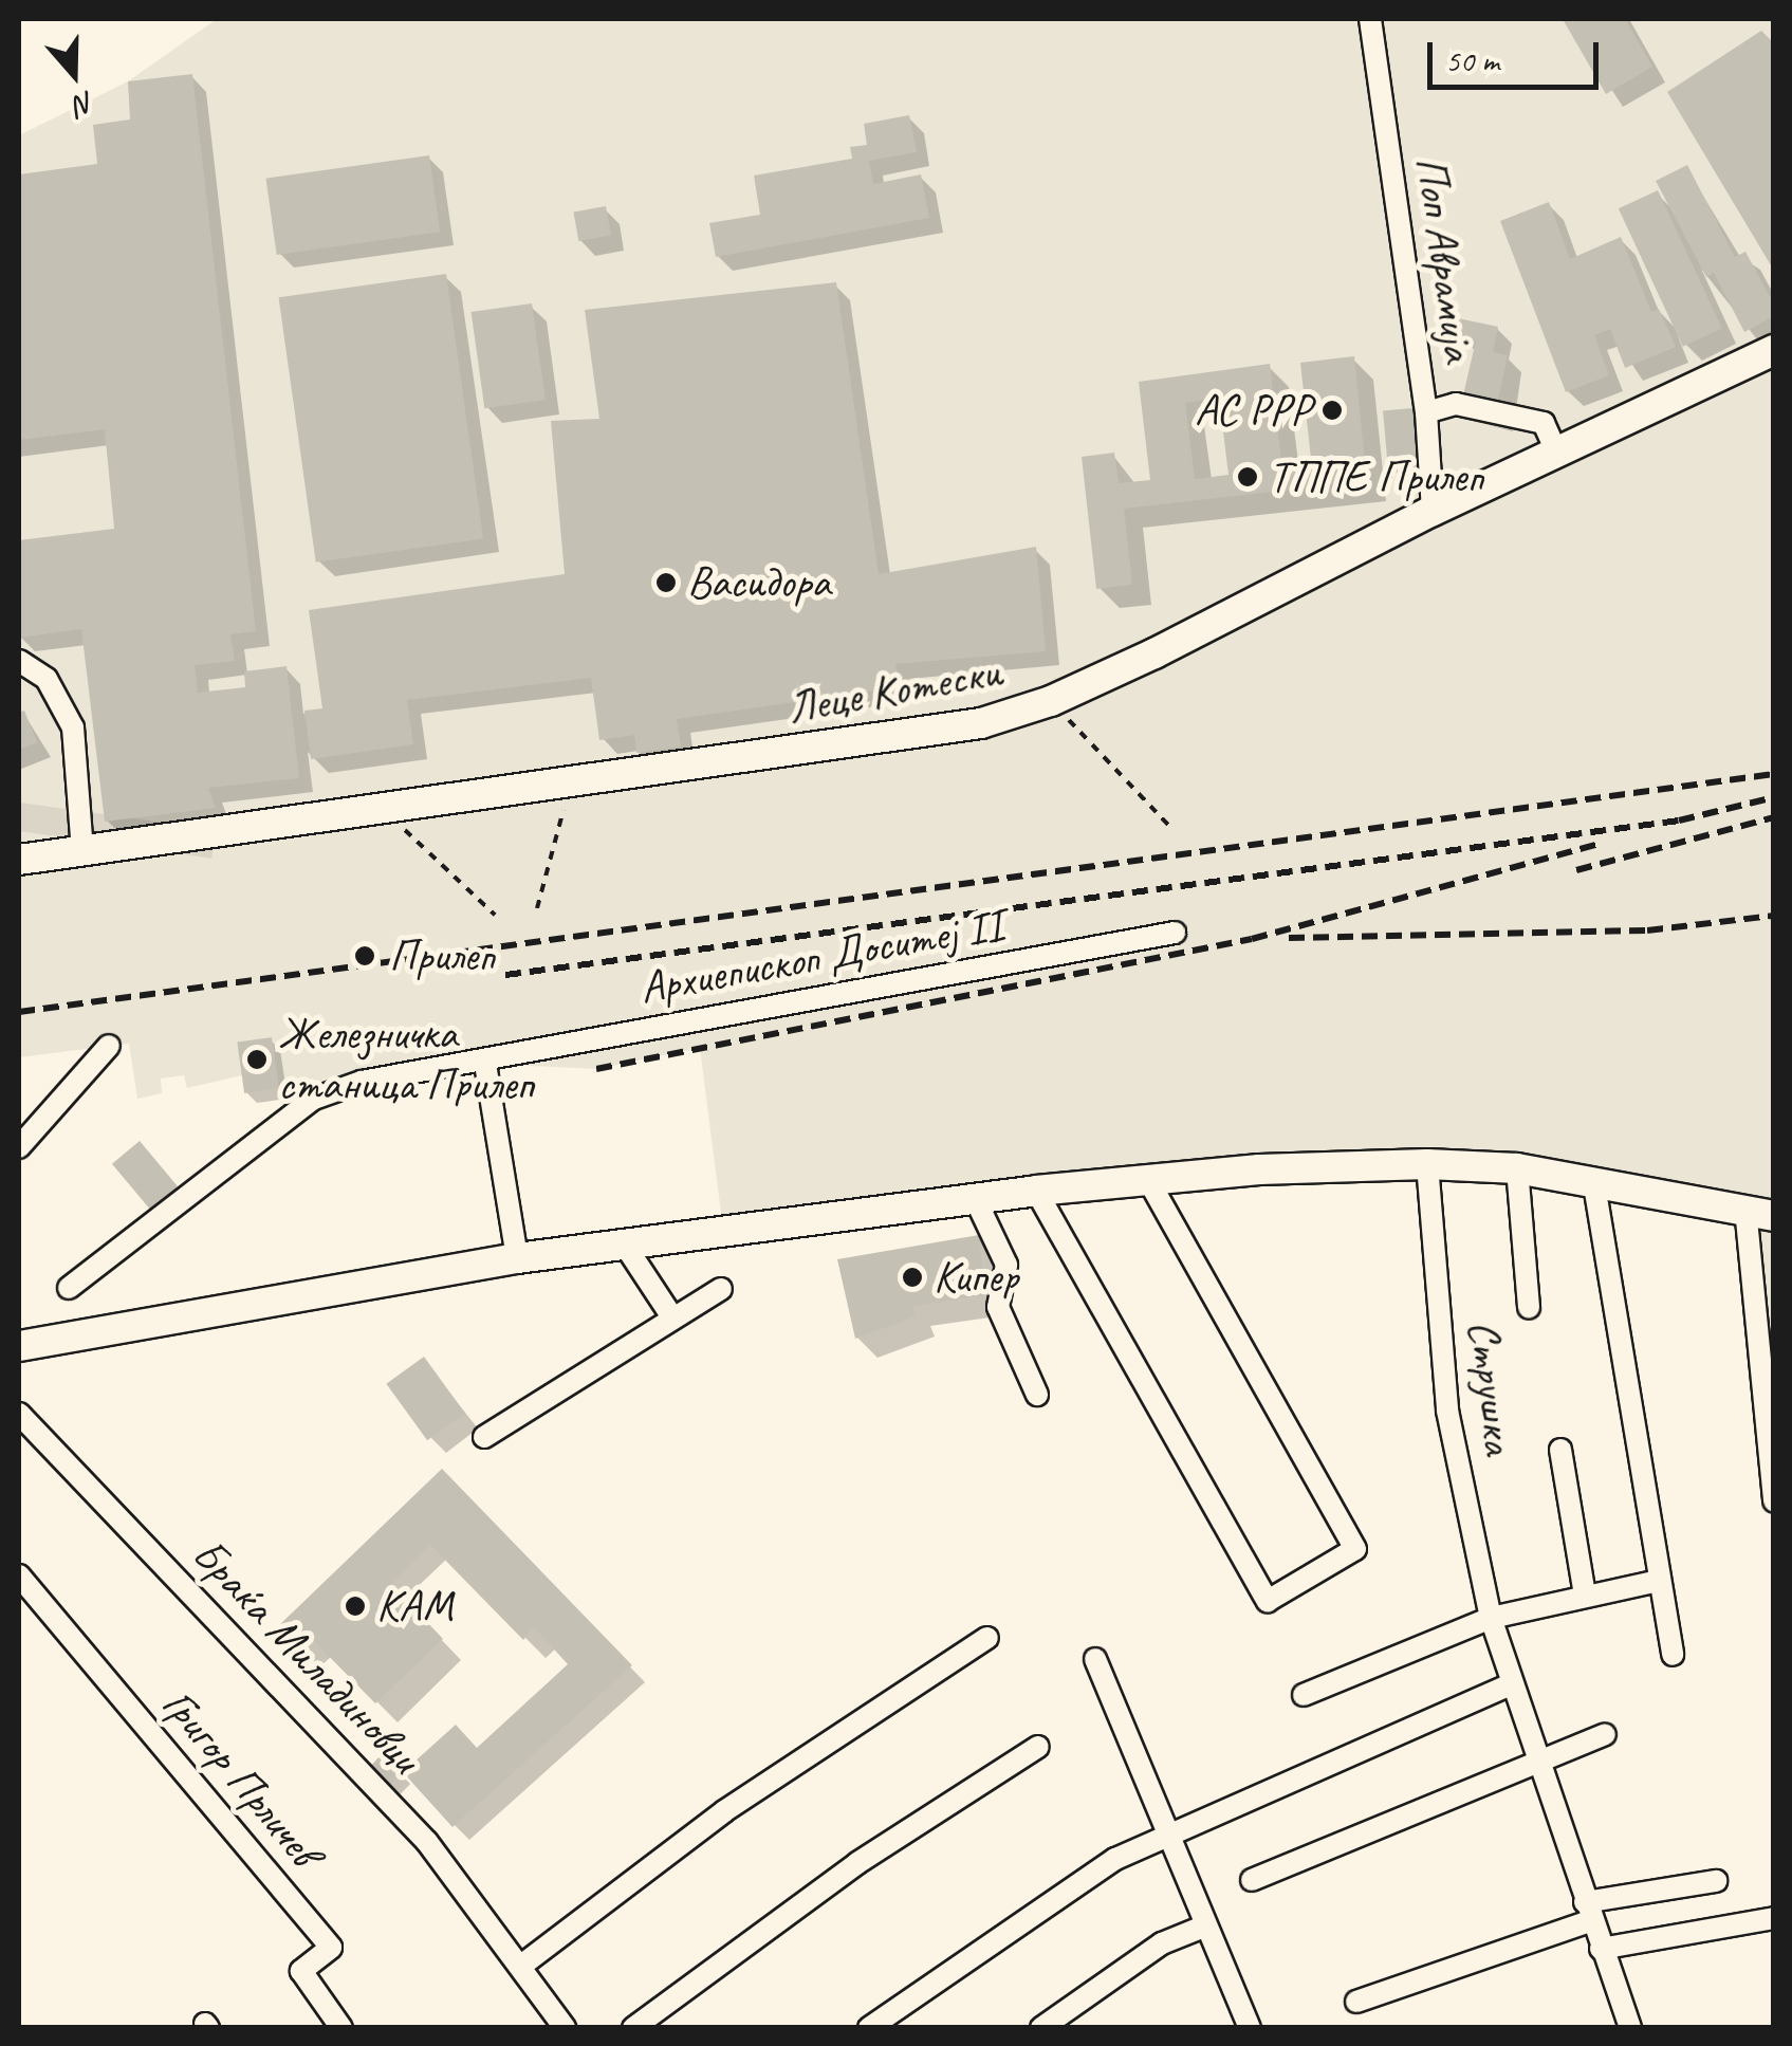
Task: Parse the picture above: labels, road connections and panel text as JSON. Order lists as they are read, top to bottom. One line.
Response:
{"streets":{"main road":["Леце Котески"],"street":["Поп Аврамија","Архиепископ Доситеј II","Струшка","Браќа Миладиновци","Григор Прличев"]},"crossings":[["Поп Аврамија","Леце Котески"]],"places":["АС РРР","ТППЕ Прилеп","Васидора","Прилеп","Железничка станица Прилеп","Кипер","КАМ"],"scale_bar":"50 m","north":"bottom"}
